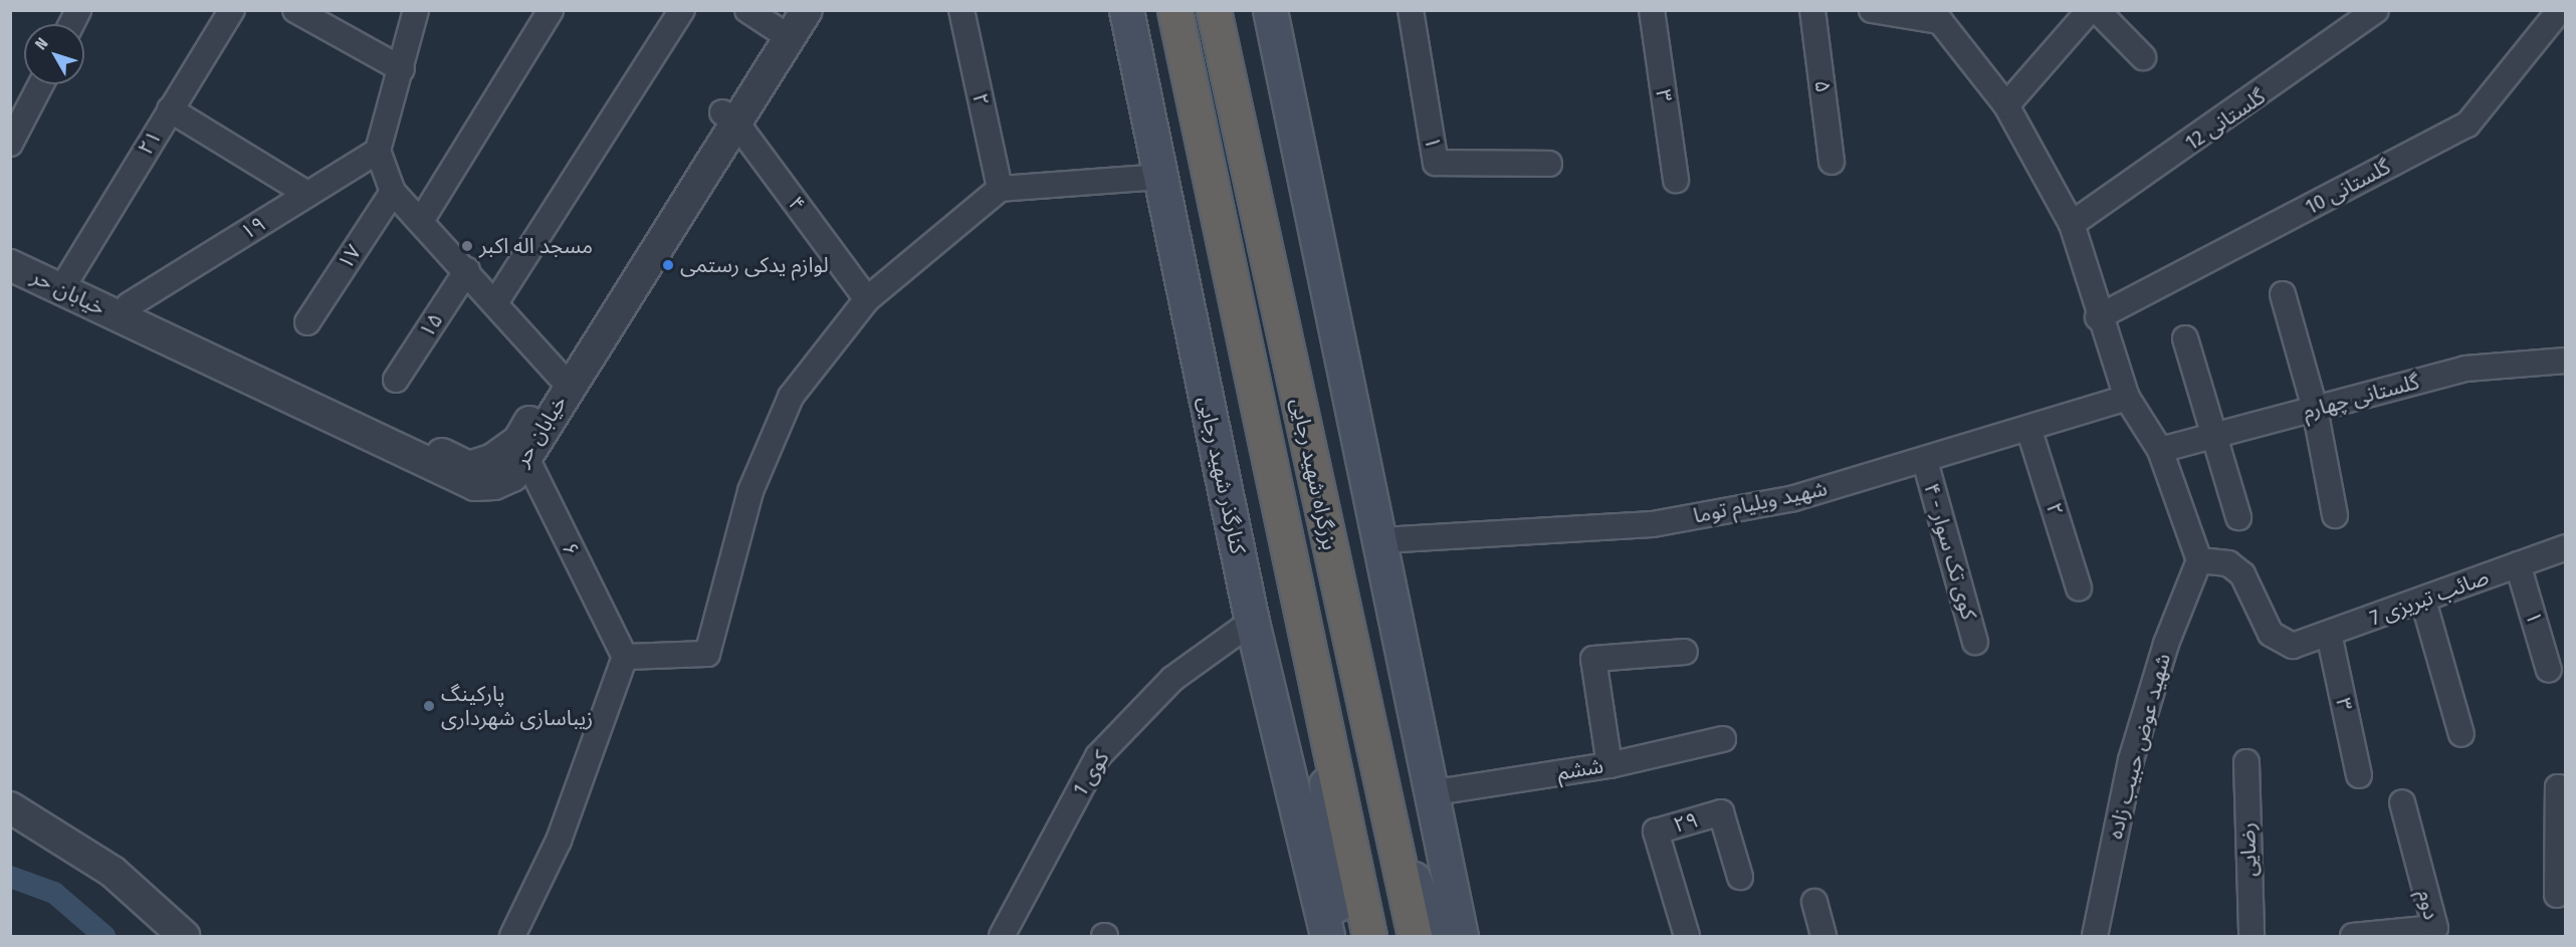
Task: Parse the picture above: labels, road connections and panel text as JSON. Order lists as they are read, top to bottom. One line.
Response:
{"streets":{"highway":["بزرگراه شهید رجایی"],"main road":["کنارگذر شهید رجایی"],"street":["۵","۳","۲","گلستانی 12","۲۱","۱","گلستانی 10","۴","۱۹","۱۷","خیابان حر","۱۵","گلستانی چهارم","شهید ویلیام توما","۶","۴ - کوی تک سوار","صائب تبریزی 7","شهید عوض حبیب زاده","ششم","کوی 1","۲۹","رضایی","دوم"]},"crossings":[["۳","صائب تبریزی 7"],["۲","شهید ویلیام توما"],["۲۱","خیابان حر"],["۱","صائب تبریزی 7"],["۴","خیابان حر"],["۱۹","خیابان حر"],["خیابان حر","۶"],["کنارگذر شهید رجایی","کوی 1"],["شهید ویلیام توما","۴ - کوی تک سوار"],["صائب تبریزی 7","شهید عوض حبیب زاده"]],"places":["مسجد اله اکبر","لوازم یدکی رستمی","پارکینگ زیباسازی شهرداری"],"north":"top left"}
